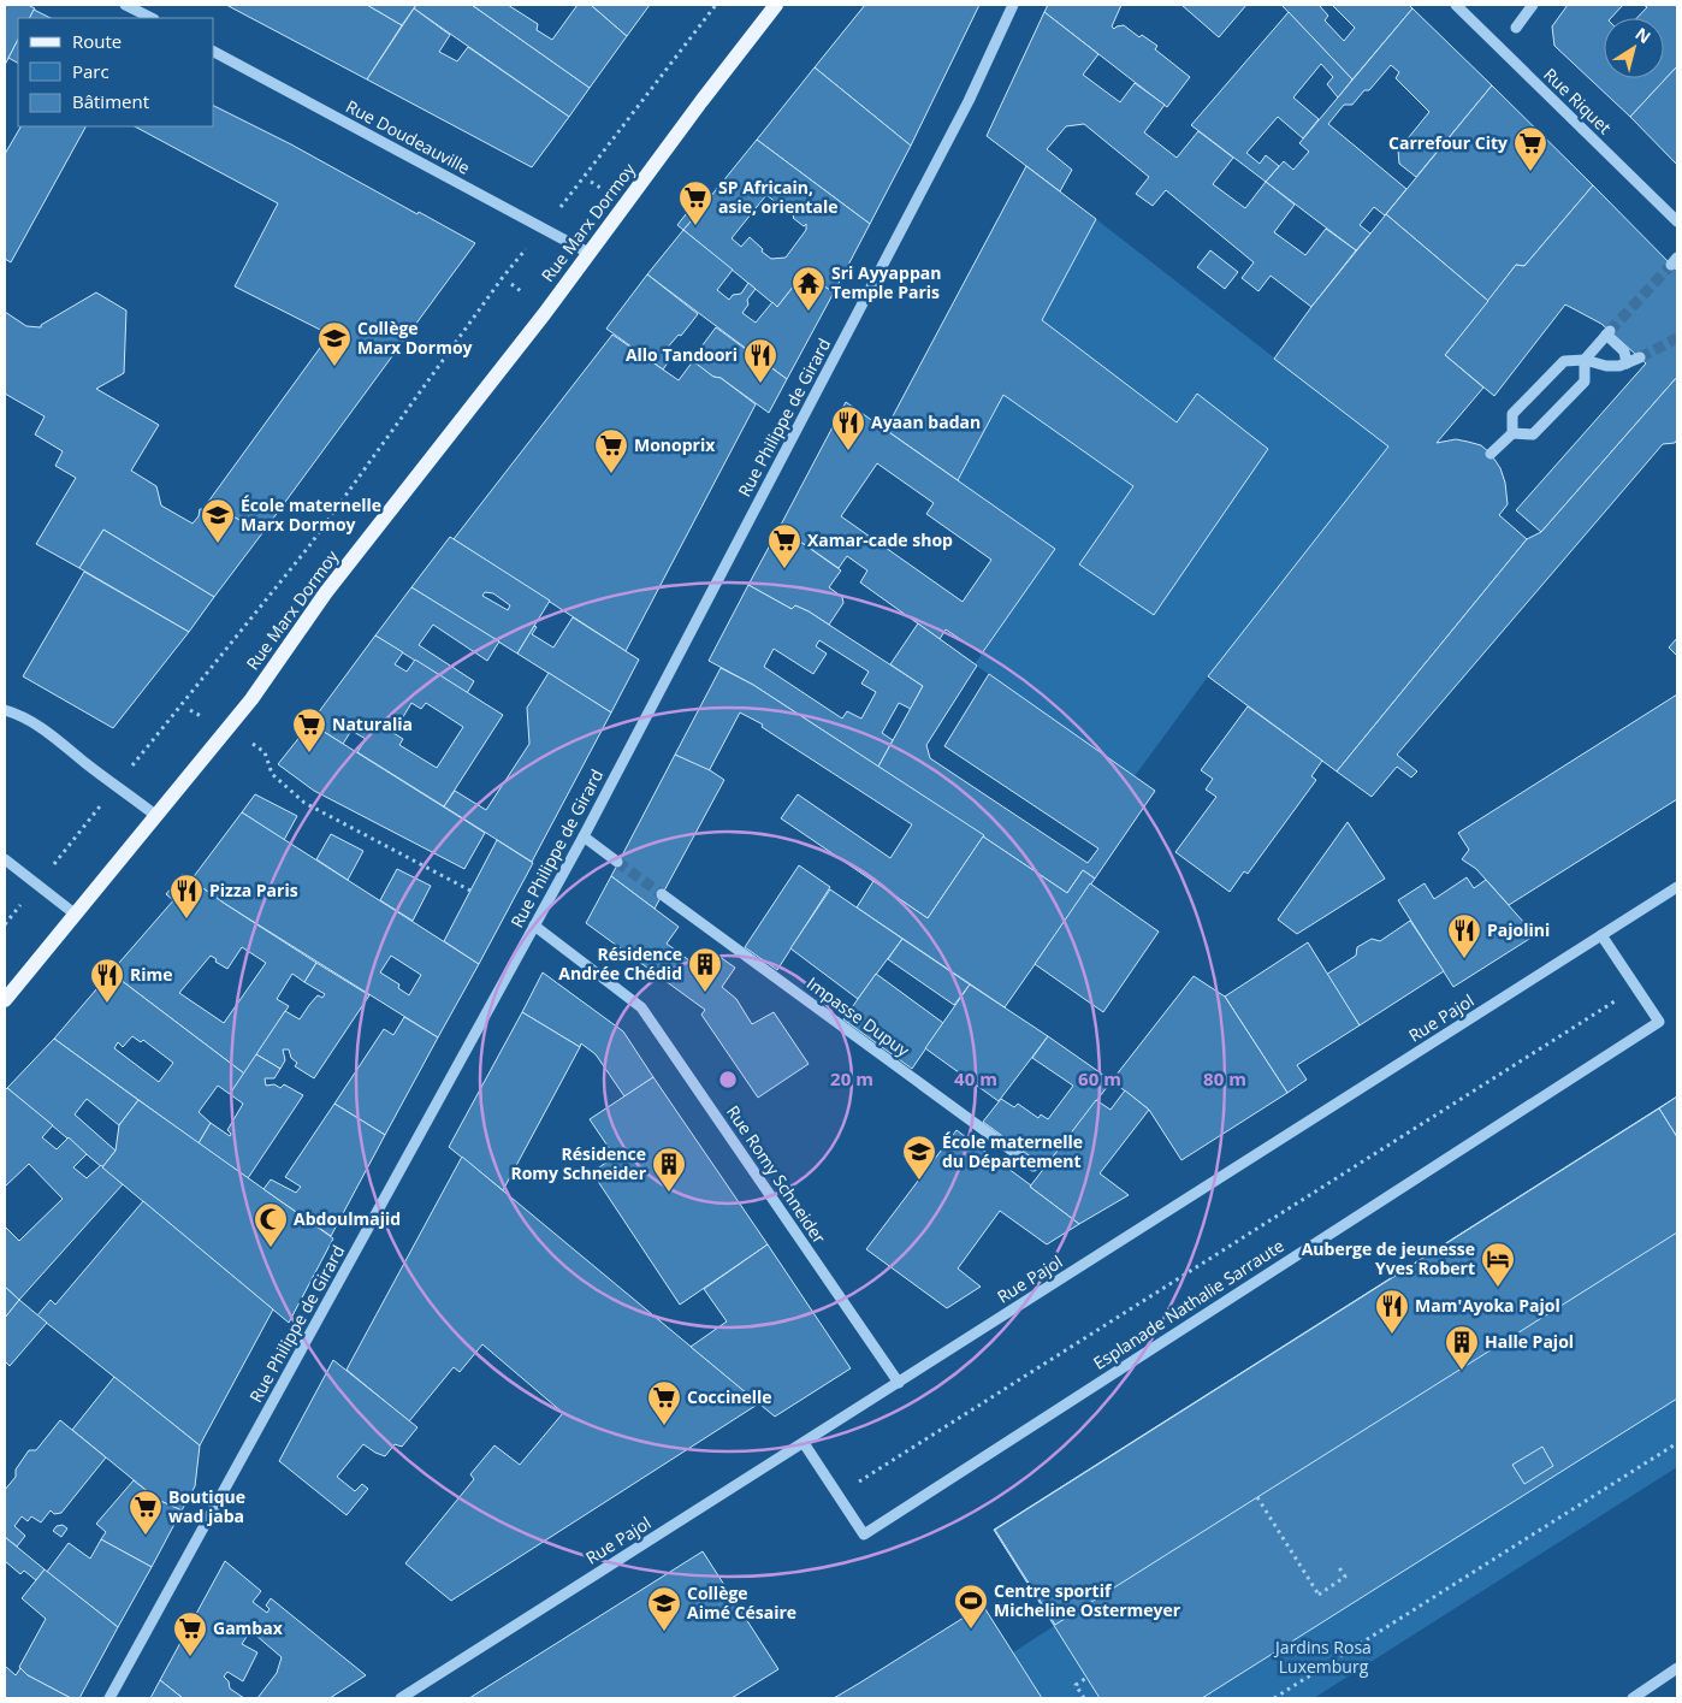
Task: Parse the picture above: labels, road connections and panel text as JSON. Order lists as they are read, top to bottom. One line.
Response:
{"streets":{"main road":["Rue Marx Dormoy"],"street":["Rue Riquet","Rue Doudeauville","Rue Philippe de Girard","Impasse Dupuy","Rue Pajol","Rue Romy Schneider","Esplanade Nathalie Sarraute"]},"crossings":[["Rue Doudeauville","Rue Marx Dormoy"],["Rue Philippe de Girard","Rue Romy Schneider"],["Rue Pajol","Rue Romy Schneider"],["Rue Pajol","Esplanade Nathalie Sarraute"]],"parks":["Jardins Rosa Luxemburg"],"places":{"supermarket":["Carrefour City","SP Africain, asie, orientale","Monoprix","Xamar-cade shop","Naturalia","Coccinelle","Boutique wad jaba","Gambax"],"temple":["Sri Ayyappan Temple Paris"],"school or university":["Collège Marx Dormoy","École maternelle Marx Dormoy","École maternelle du Département","Collège Aimé Césaire"],"restaurant":["Allo Tandoori","Ayaan badan","Pizza Paris","Pajolini","Rime","Mam'Ayoka Pajol"],"building":["Résidence Andrée Chédid","Résidence Romy Schneider","Halle Pajol"],"mosque":["Abdoulmajid"],"hotel":["Auberge de jeunesse Yves Robert"],"sports":["Centre sportif Micheline Ostermeyer"]},"legend":["Route","Parc","Bâtiment"],"north":"top right","rings":["20 m","40 m","60 m","80 m"]}
